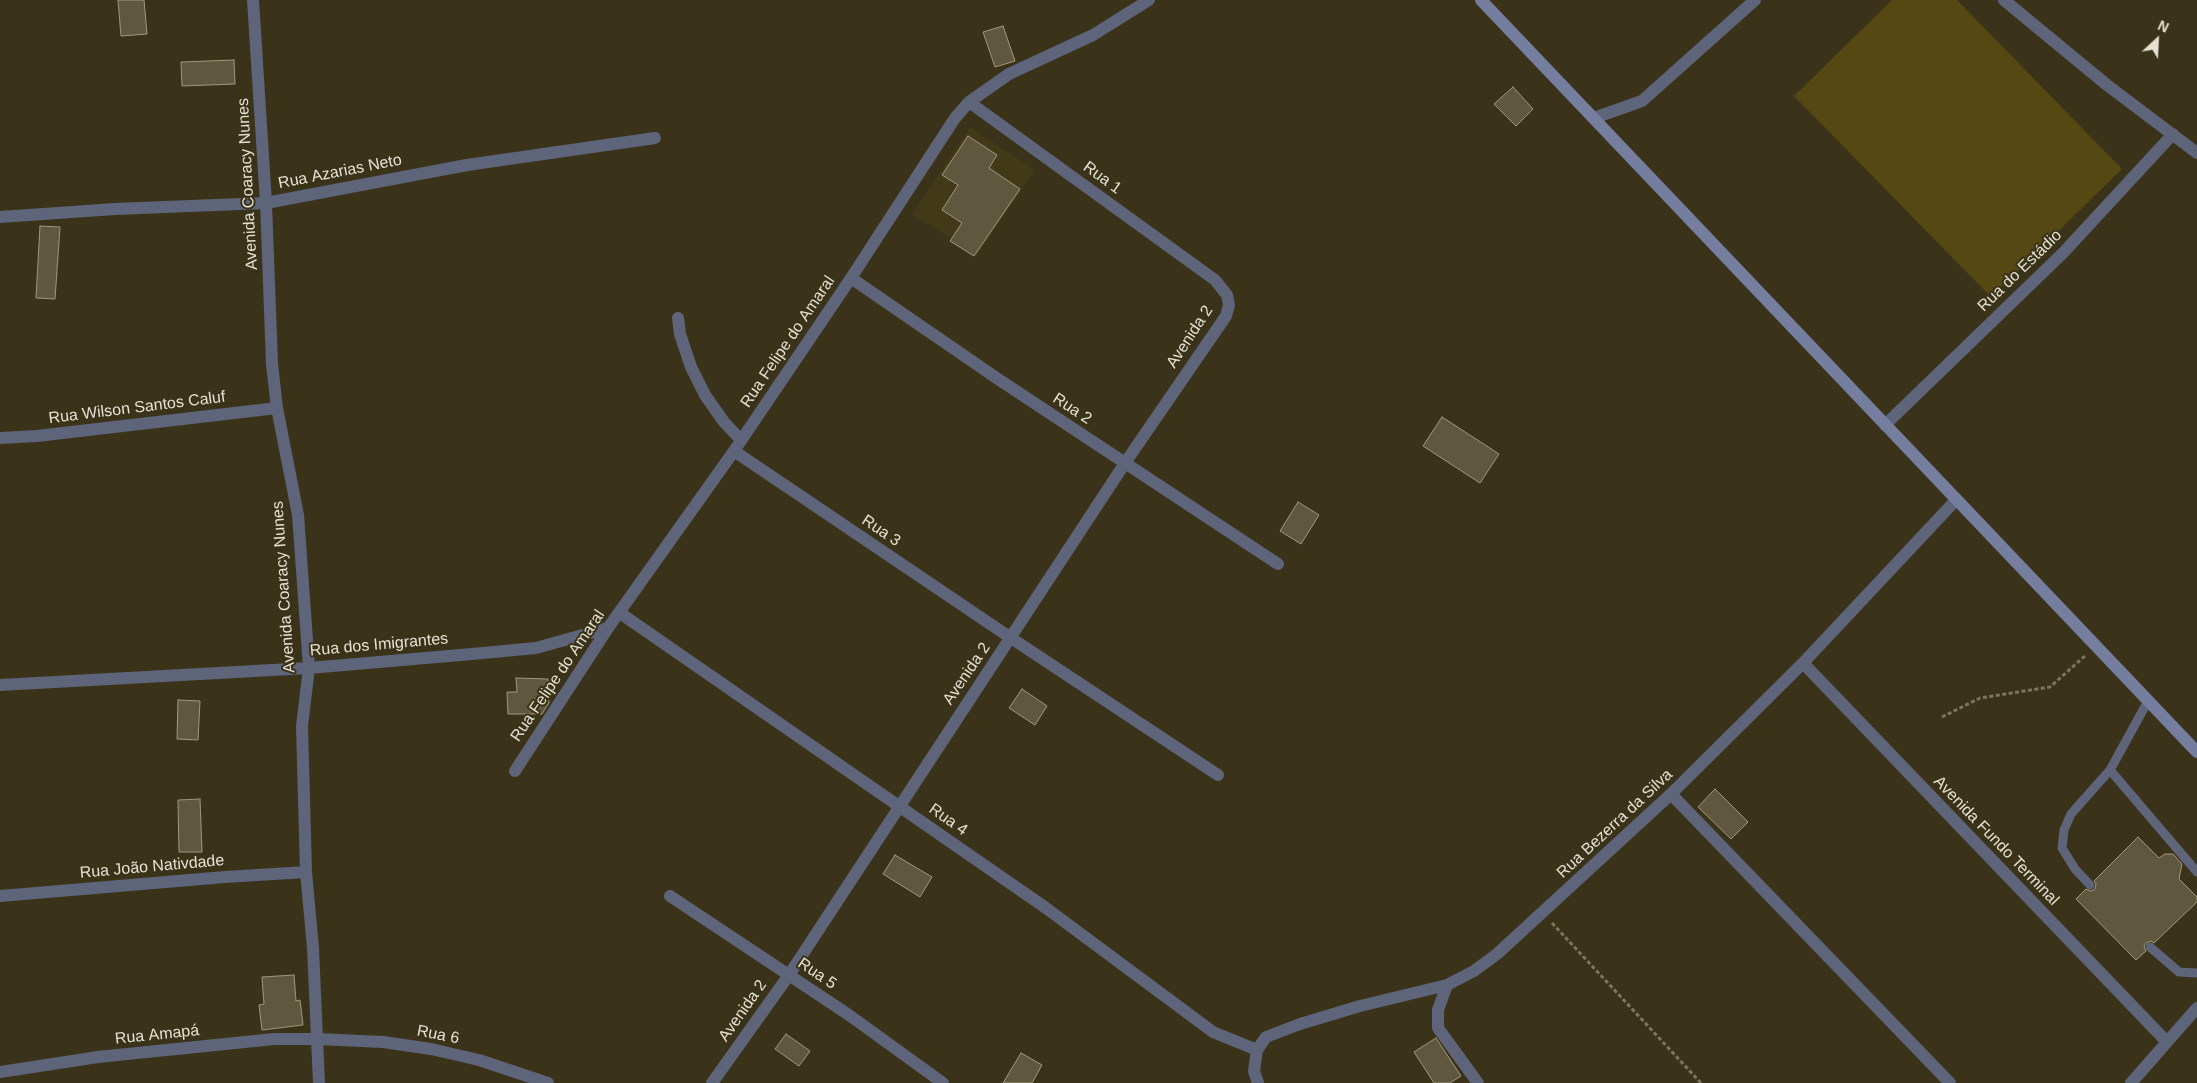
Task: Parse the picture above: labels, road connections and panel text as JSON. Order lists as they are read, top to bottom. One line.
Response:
{"streets":{"street":["Rua Azarias Neto","Rua 1","Avenida Coaracy Nunes","Rua do Estádio","Avenida 2","Rua Felipe do Amaral","Rua Wilson Santos Caluf","Rua 2","Rua 3","Rua dos Imigrantes","Rua 4","Rua Bezerra da Silva","Avenida Fundo Terminal","Rua João Nativdade","Rua 5","Rua Amapá","Rua 6"]},"crossings":[["Rua Azarias Neto","Avenida Coaracy Nunes"],["Rua 1","Avenida 2"],["Rua 1","Rua Felipe do Amaral"],["Avenida Coaracy Nunes","Rua Wilson Santos Caluf"],["Avenida Coaracy Nunes","Rua dos Imigrantes"],["Avenida Coaracy Nunes","Rua João Nativdade"],["Avenida Coaracy Nunes","Rua Amapá"],["Avenida Coaracy Nunes","Rua 6"],["Avenida 2","Rua 2"],["Avenida 2","Rua 3"],["Avenida 2","Rua 4"],["Avenida 2","Rua 5"],["Rua Felipe do Amaral","Rua 2"],["Rua Felipe do Amaral","Rua 3"],["Rua Felipe do Amaral","Rua dos Imigrantes"],["Rua Felipe do Amaral","Rua 4"],["Rua 4","Rua Bezerra da Silva"],["Rua Bezerra da Silva","Avenida Fundo Terminal"],["Rua Amapá","Rua 6"]],"north":"top right"}
